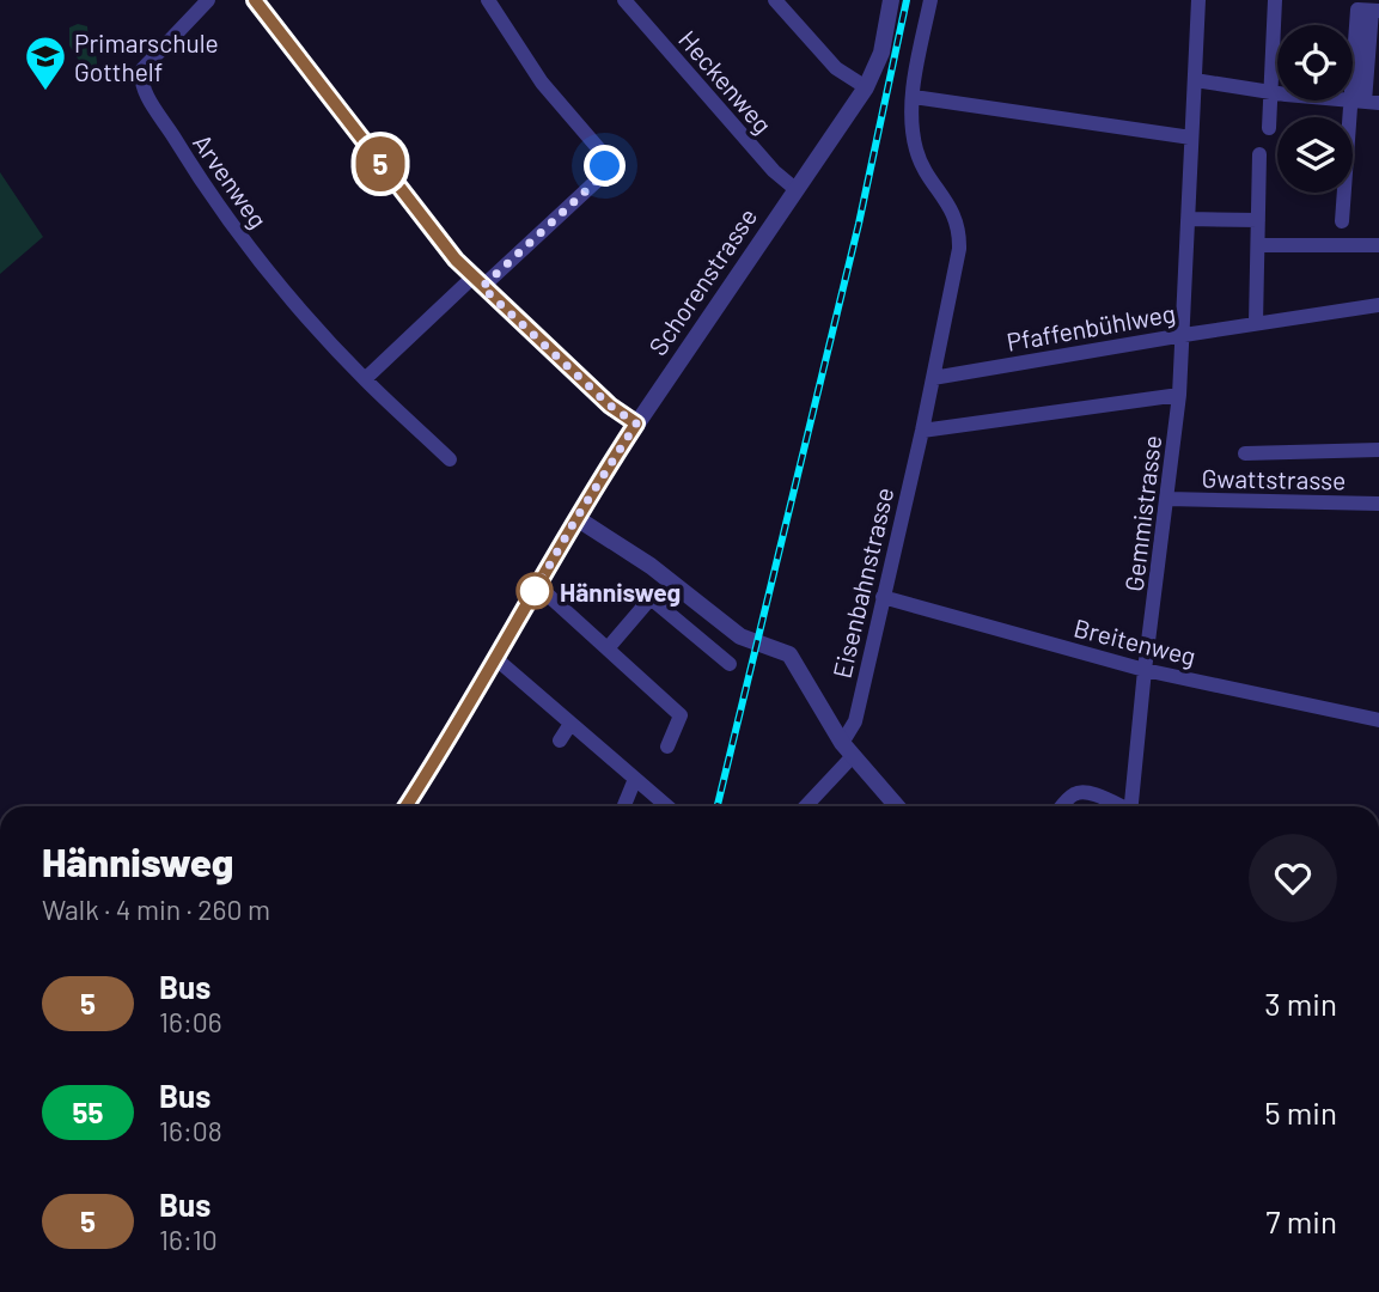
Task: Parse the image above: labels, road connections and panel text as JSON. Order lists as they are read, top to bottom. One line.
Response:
{"streets":{"street":["Heckenweg","Arvenweg","Schorenstrasse","Pfaffenbühlweg","Gwattstrasse","Gemmistrasse","Eisenbahnstrasse","Breitenweg"]},"crossings":[["Heckenweg","Schorenstrasse"],["Pfaffenbühlweg","Gemmistrasse"],["Pfaffenbühlweg","Eisenbahnstrasse"],["Gwattstrasse","Gemmistrasse"],["Gemmistrasse","Breitenweg"],["Eisenbahnstrasse","Breitenweg"]],"places":{"school or university":["Primarschule Gotthelf"],"other":["Hännisweg"]},"lines":["bus line 5"],"page":{"on_map":"5","heading":["Hännisweg","Walk · 4 min · 260 m"],"list":[{"mark":"5","name":"Bus","note":"16:06","value":"3 min"},{"mark":"55","name":"Bus","note":"16:08","value":"5 min"},{"mark":"5","name":"Bus","note":"16:10","value":"7 min"}]}}
